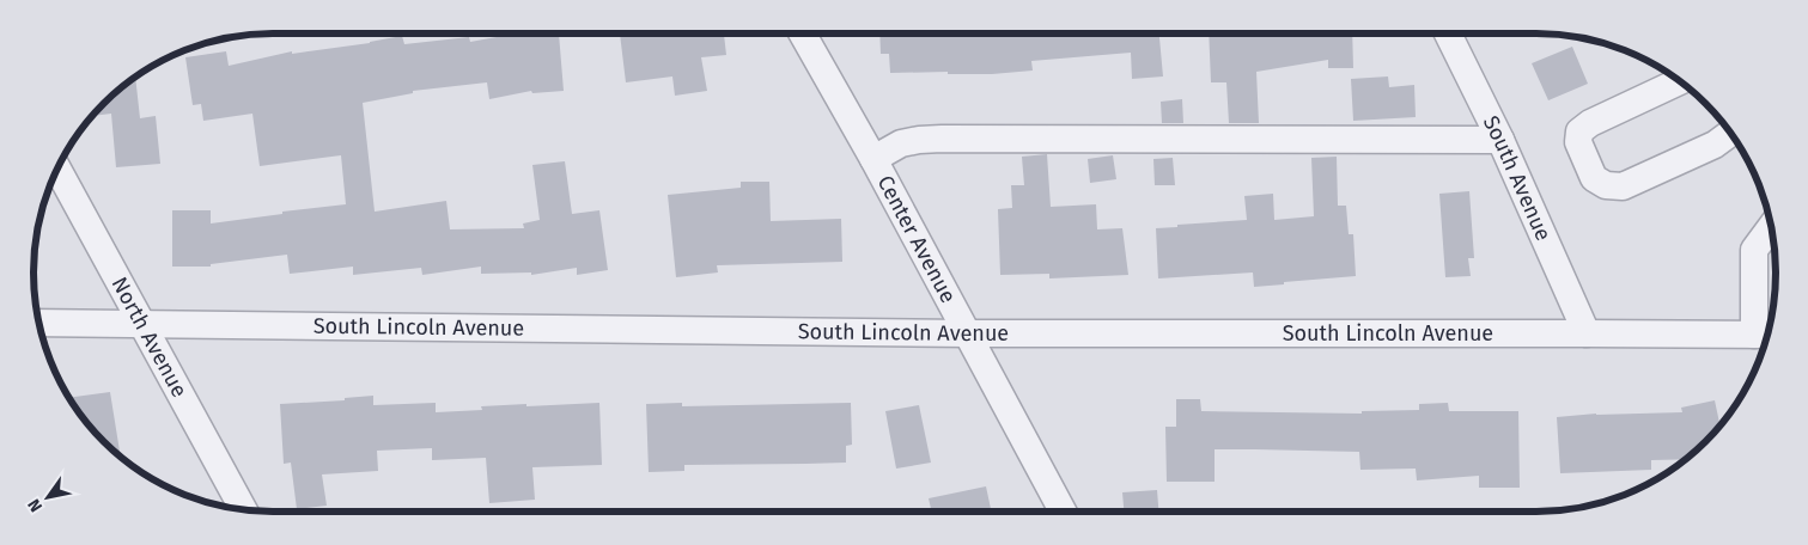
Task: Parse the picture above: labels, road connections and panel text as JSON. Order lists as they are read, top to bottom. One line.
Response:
{"streets":{"street":["South Avenue","Center Avenue","South Lincoln Avenue","North Avenue"]},"crossings":[["South Avenue","South Lincoln Avenue"],["Center Avenue","South Lincoln Avenue"],["South Lincoln Avenue","North Avenue"]],"north":"bottom left"}
